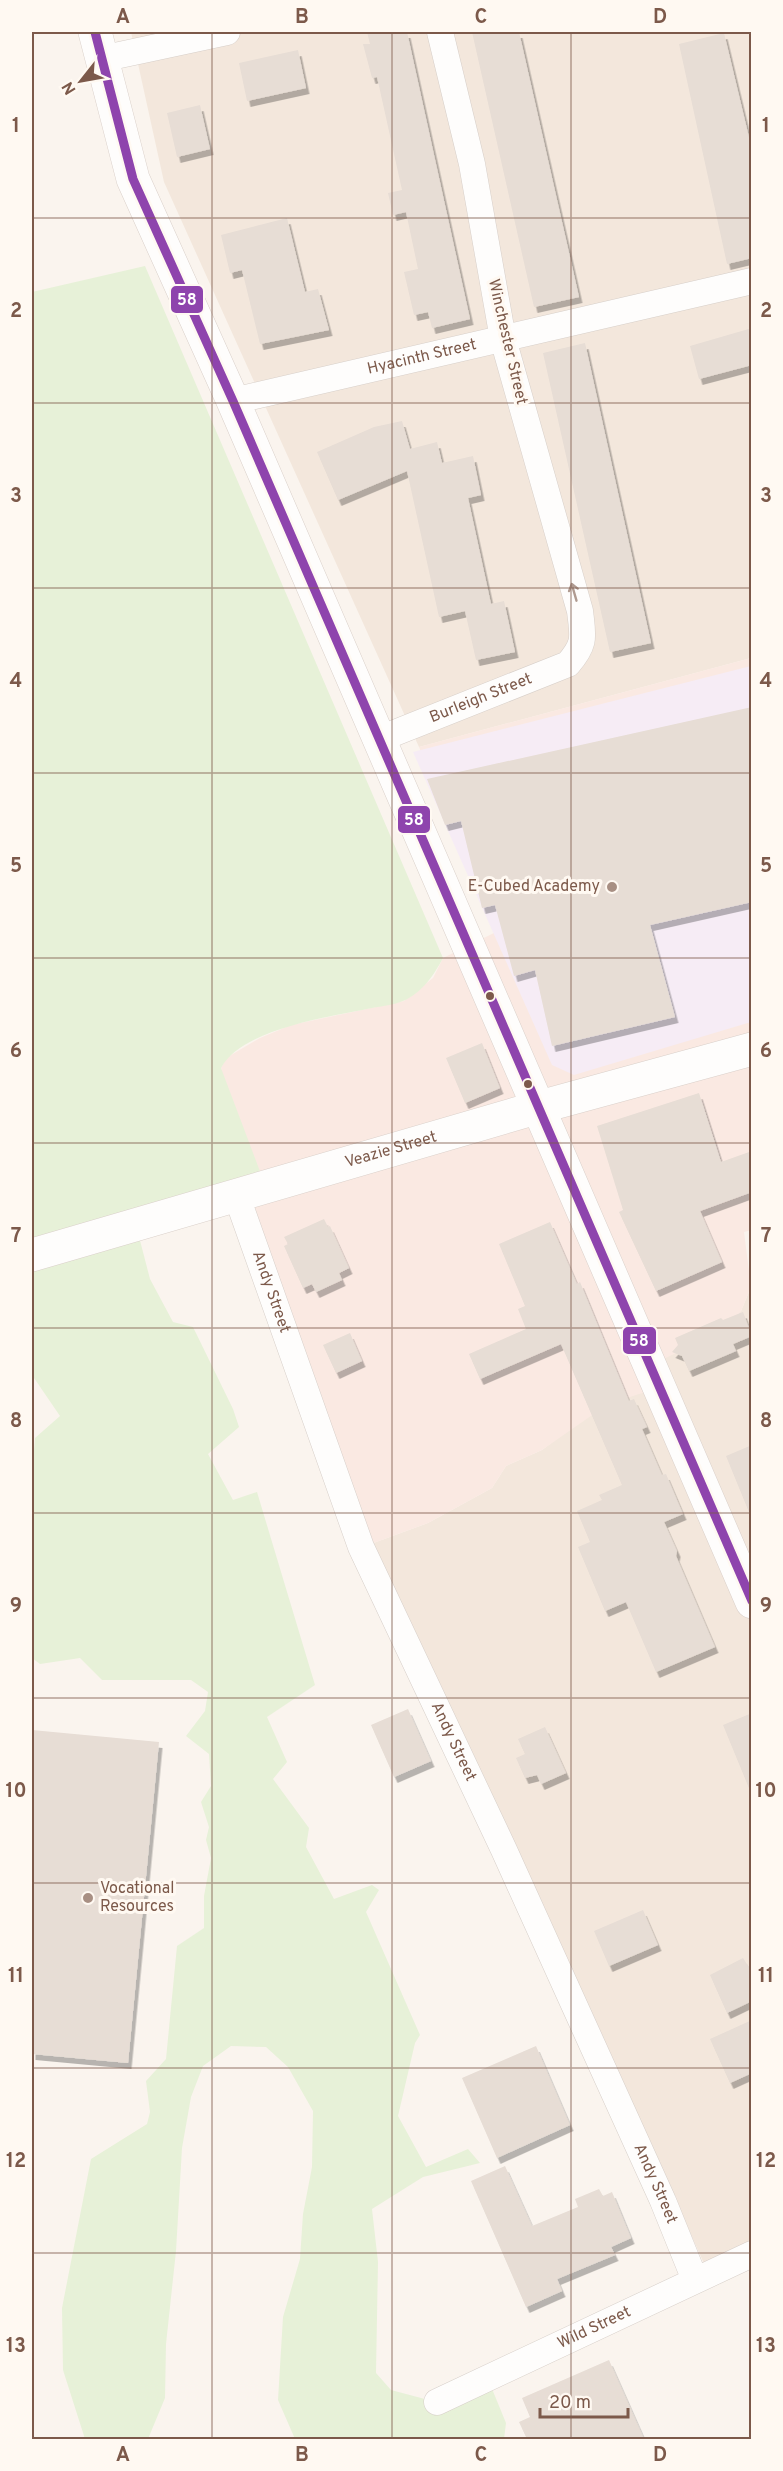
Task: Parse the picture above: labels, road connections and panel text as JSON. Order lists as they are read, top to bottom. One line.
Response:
{"streets":{"main road":["Veazie Street"],"street":["Winchester Street","Hyacinth Street","Burleigh Street","Andy Street","Wild Street"]},"crossings":[["Winchester Street","Hyacinth Street"],["Winchester Street","Burleigh Street"],["Veazie Street","Andy Street"],["Andy Street","Wild Street"]],"one_way":["Winchester Street"],"places":["E-Cubed Academy","Vocational Resources"],"lines":["transit line 58"],"scale_bar":"20 m","north":"bottom left","grid":{"columns":["A","B","C","D"],"rows":["1","2","3","4","5","6","7","8","9","10","11","12","13"]}}
